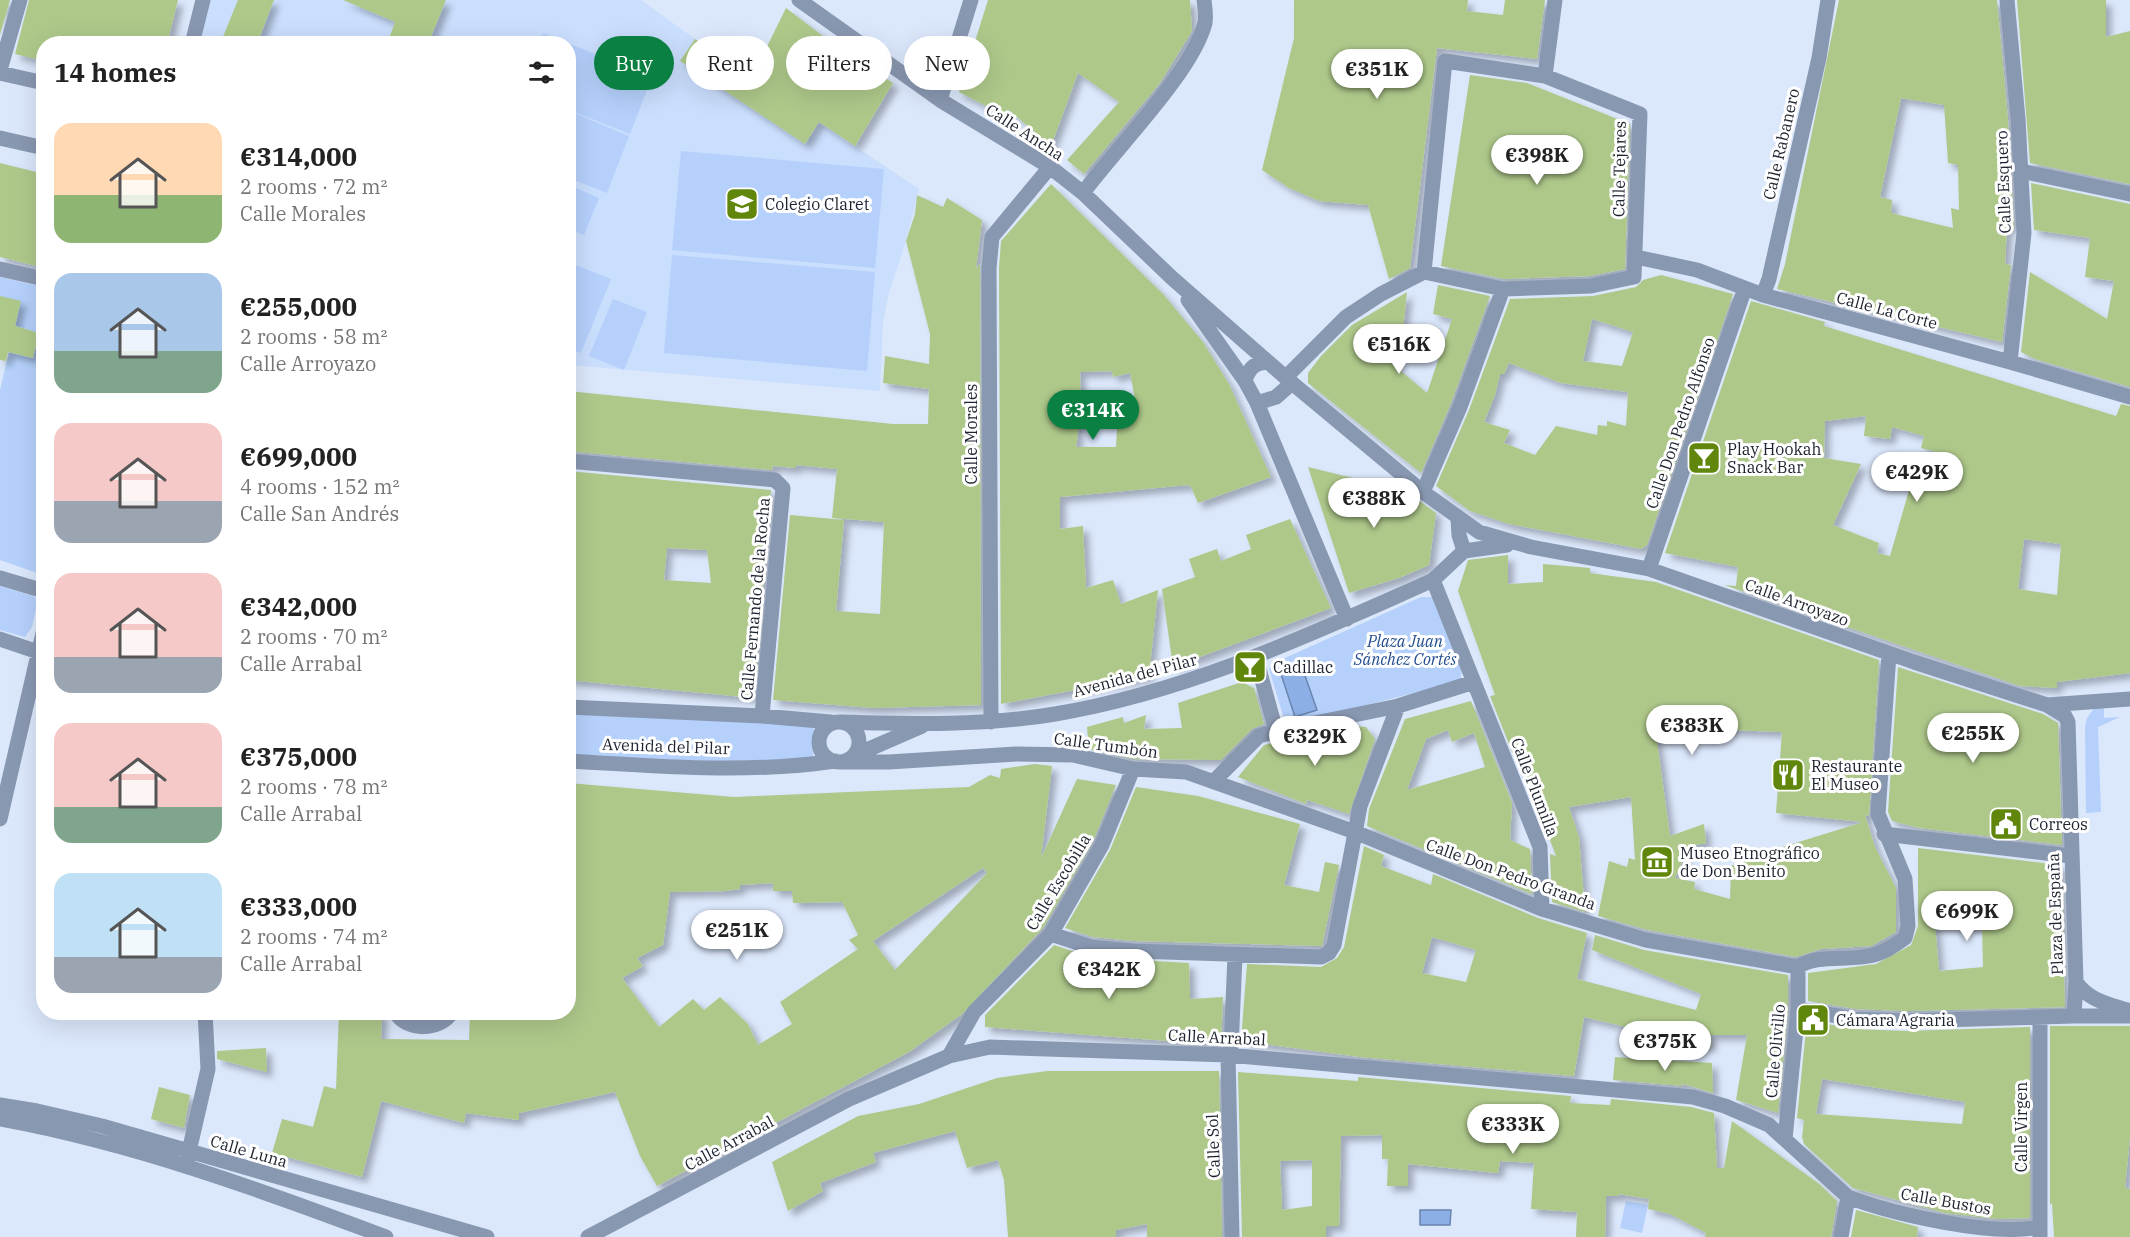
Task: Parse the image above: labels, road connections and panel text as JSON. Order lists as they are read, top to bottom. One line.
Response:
{"streets":{"street":["Calle Ancha","Calle Rabanero","Calle Tejares","Calle Esquero","Calle La Corte","Calle Don Pedro Alfonso","Calle Morales","Calle Fernando de la Rocha","Calle Arroyazo","Avenida del Pilar","Calle Tumbón","Calle Plumilla","Calle Don Pedro Granda","Calle Escobilla","Plaza de España","Calle Arrabal","Calle Olivillo","Calle Virgen","Calle Sol","Calle Luna","Calle Bustos"]},"crossings":[["Calle Ancha","Calle Morales"],["Calle Rabanero","Calle La Corte"],["Calle Tejares","Calle La Corte"],["Calle Esquero","Calle La Corte"],["Calle La Corte","Calle Don Pedro Alfonso"],["Calle Don Pedro Alfonso","Calle Arroyazo"],["Calle Morales","Avenida del Pilar"],["Calle Fernando de la Rocha","Avenida del Pilar"],["Calle Arroyazo","Avenida del Pilar"],["Avenida del Pilar","Calle Tumbón"],["Avenida del Pilar","Calle Plumilla"],["Calle Tumbón","Calle Don Pedro Granda"],["Calle Tumbón","Calle Escobilla"],["Calle Plumilla","Calle Don Pedro Granda"],["Calle Don Pedro Granda","Calle Olivillo"],["Calle Escobilla","Calle Arrabal"],["Calle Arrabal","Calle Olivillo"],["Calle Arrabal","Calle Sol"],["Calle Arrabal","Calle Bustos"],["Calle Virgen","Calle Bustos"]],"parks":["Plaza Juan Sánchez Cortés"],"places":{"school or university":["Colegio Claret"],"bar":["Play Hookah Snack Bar","Cadillac"],"restaurant":["Restaurante El Museo"],"public building":["Correos","Cámara Agraria"],"museum":["Museo Etnográfico de Don Benito"]},"page":{"chip":["Buy","Rent","Filters","New"],"heading":"14 homes","price":["€351K","€398K","€516K","€314K","€429K","€388K","€383K","€255K","€329K","€699K","€251K","€342K","€375K","€333K"],"list":[{"name":"€314,000","note":"2 rooms · 72 m² · Calle Morales"},{"name":"€255,000","note":"2 rooms · 58 m² · Calle Arroyazo"},{"name":"€699,000","note":"4 rooms · 152 m² · Calle San Andrés"},{"name":"€342,000","note":"2 rooms · 70 m² · Calle Arrabal"},{"name":"€375,000","note":"2 rooms · 78 m² · Calle Arrabal"},{"name":"€333,000","note":"2 rooms · 74 m² · Calle Arrabal"}]}}
